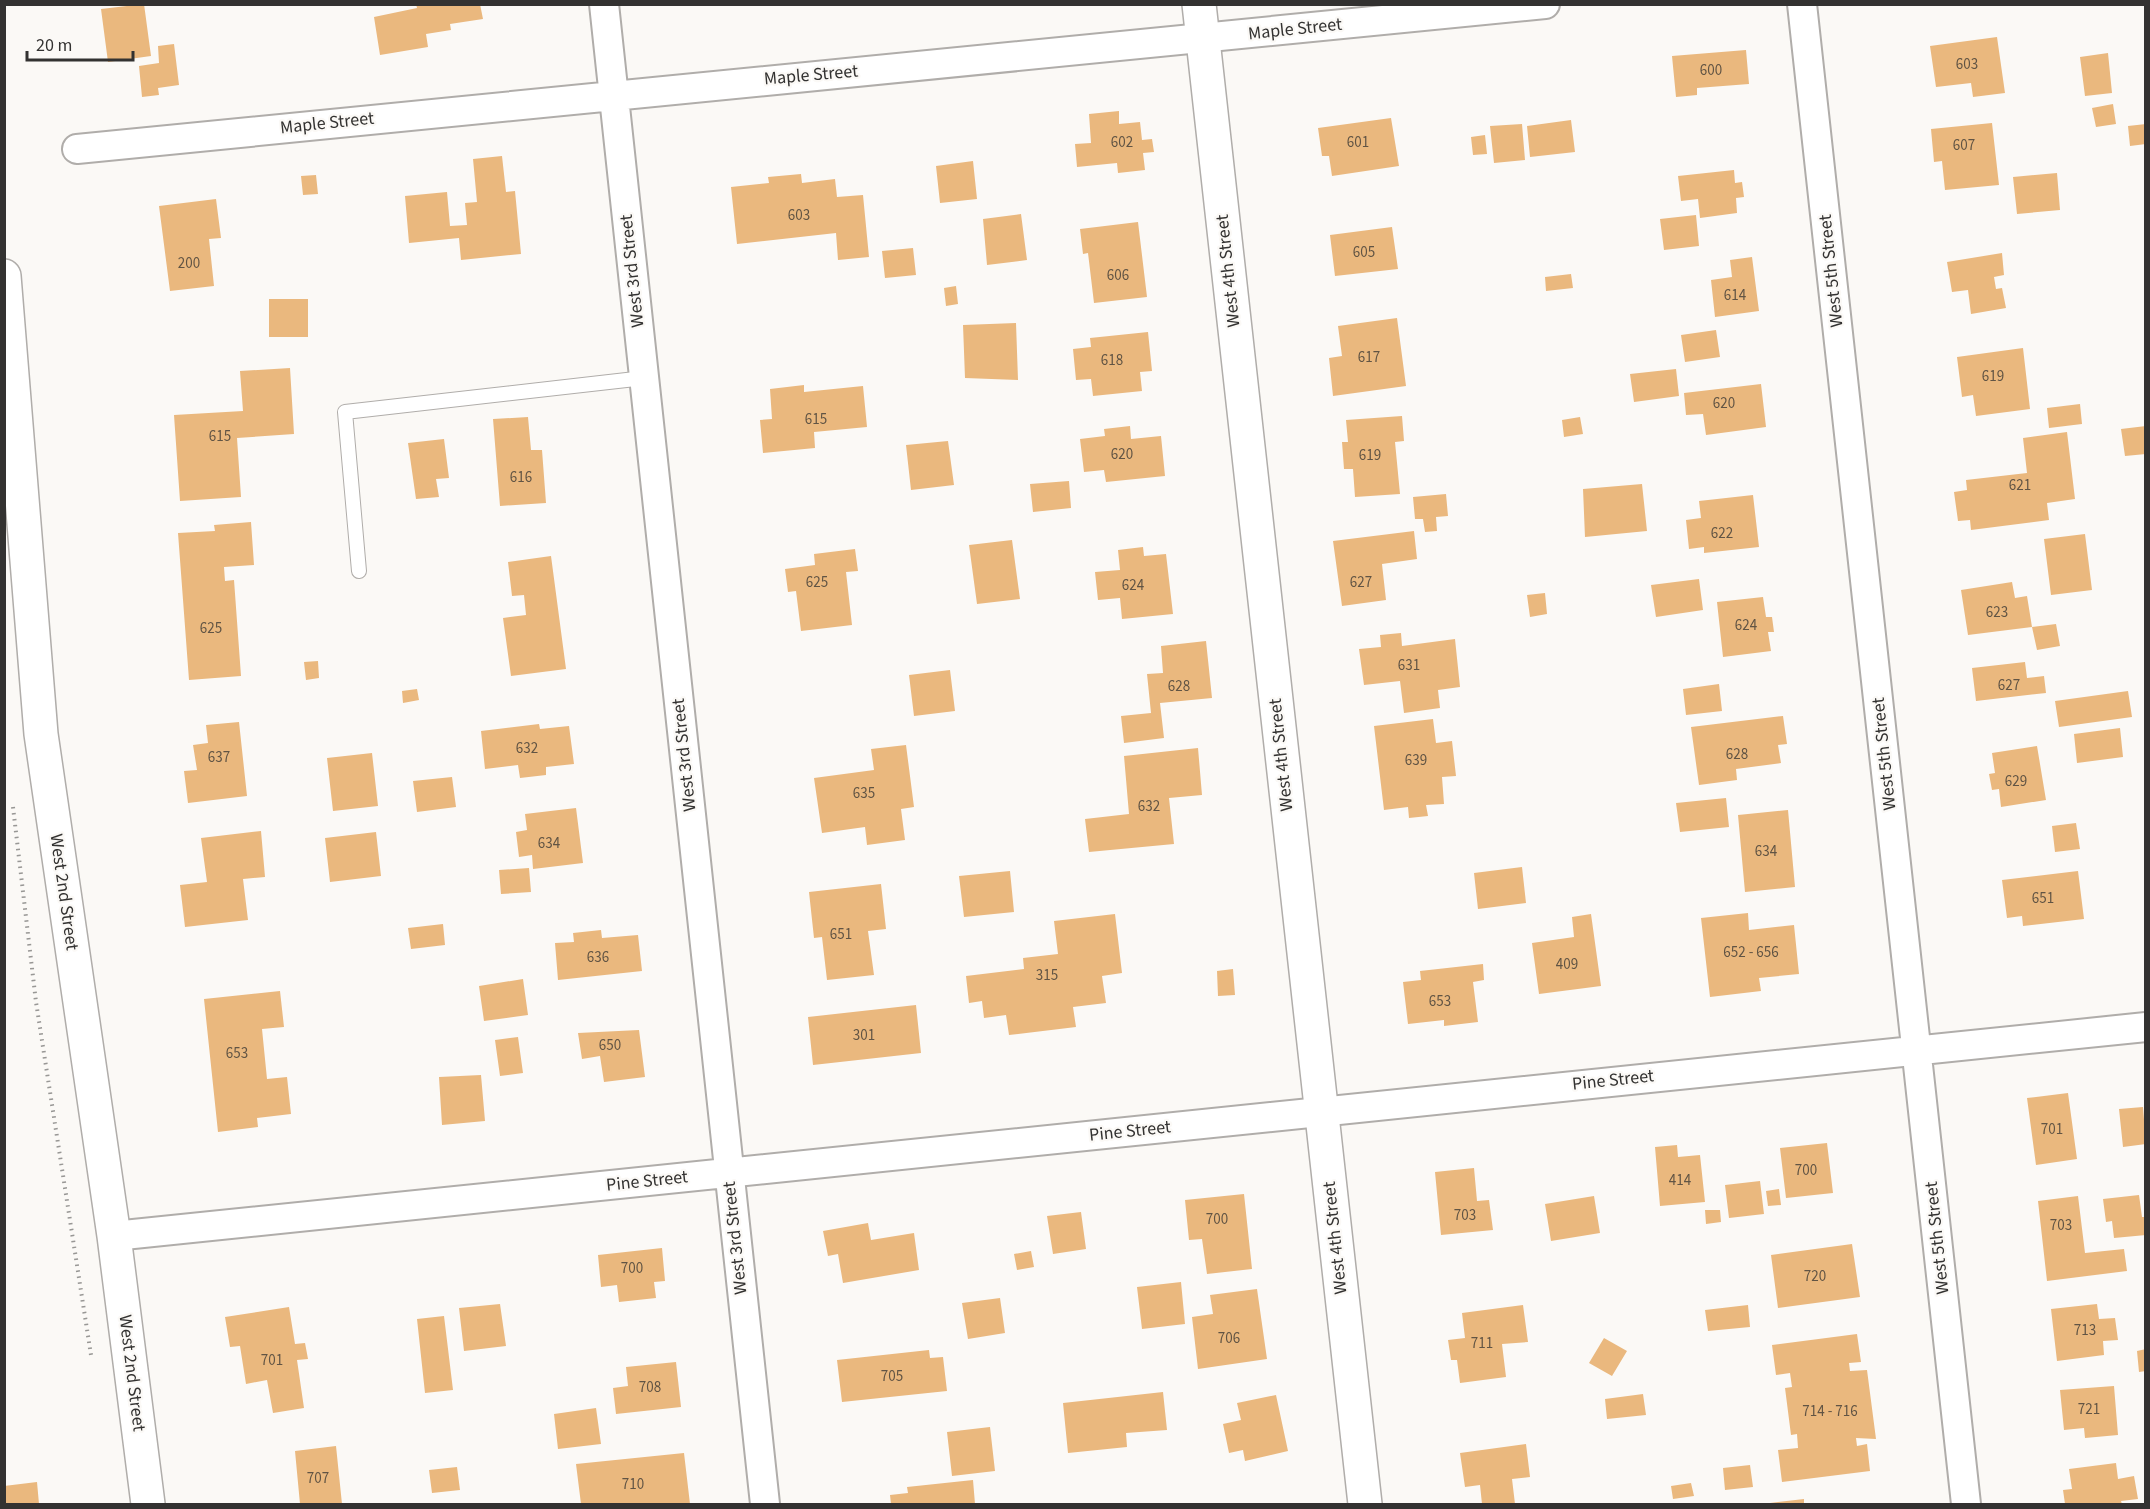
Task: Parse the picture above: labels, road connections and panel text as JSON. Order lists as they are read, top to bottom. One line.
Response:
{"streets":{"street":["Maple Street","West 3rd Street","West 4th Street","West 5th Street","West 2nd Street","Pine Street"]},"crossings":[["Maple Street","West 3rd Street"],["Maple Street","West 4th Street"],["West 3rd Street","Pine Street"],["West 4th Street","Pine Street"],["West 5th Street","Pine Street"],["West 2nd Street","Pine Street"]],"house_numbers":["603","600","602","601","607","603","605","200","606","614","617","618","619","620","615","615","620","619","616","621","622","625","627","624","623","624","625","631","627","628","632","628","637","639","629","635","632","634","634","651","651","652 - 656","636","409","315","653","301","650","653","701","700","414","703","700","703","700","720","713","706","711","701","705","708","721","714 - 716","707","710"],"scale_bar":"20 m"}
